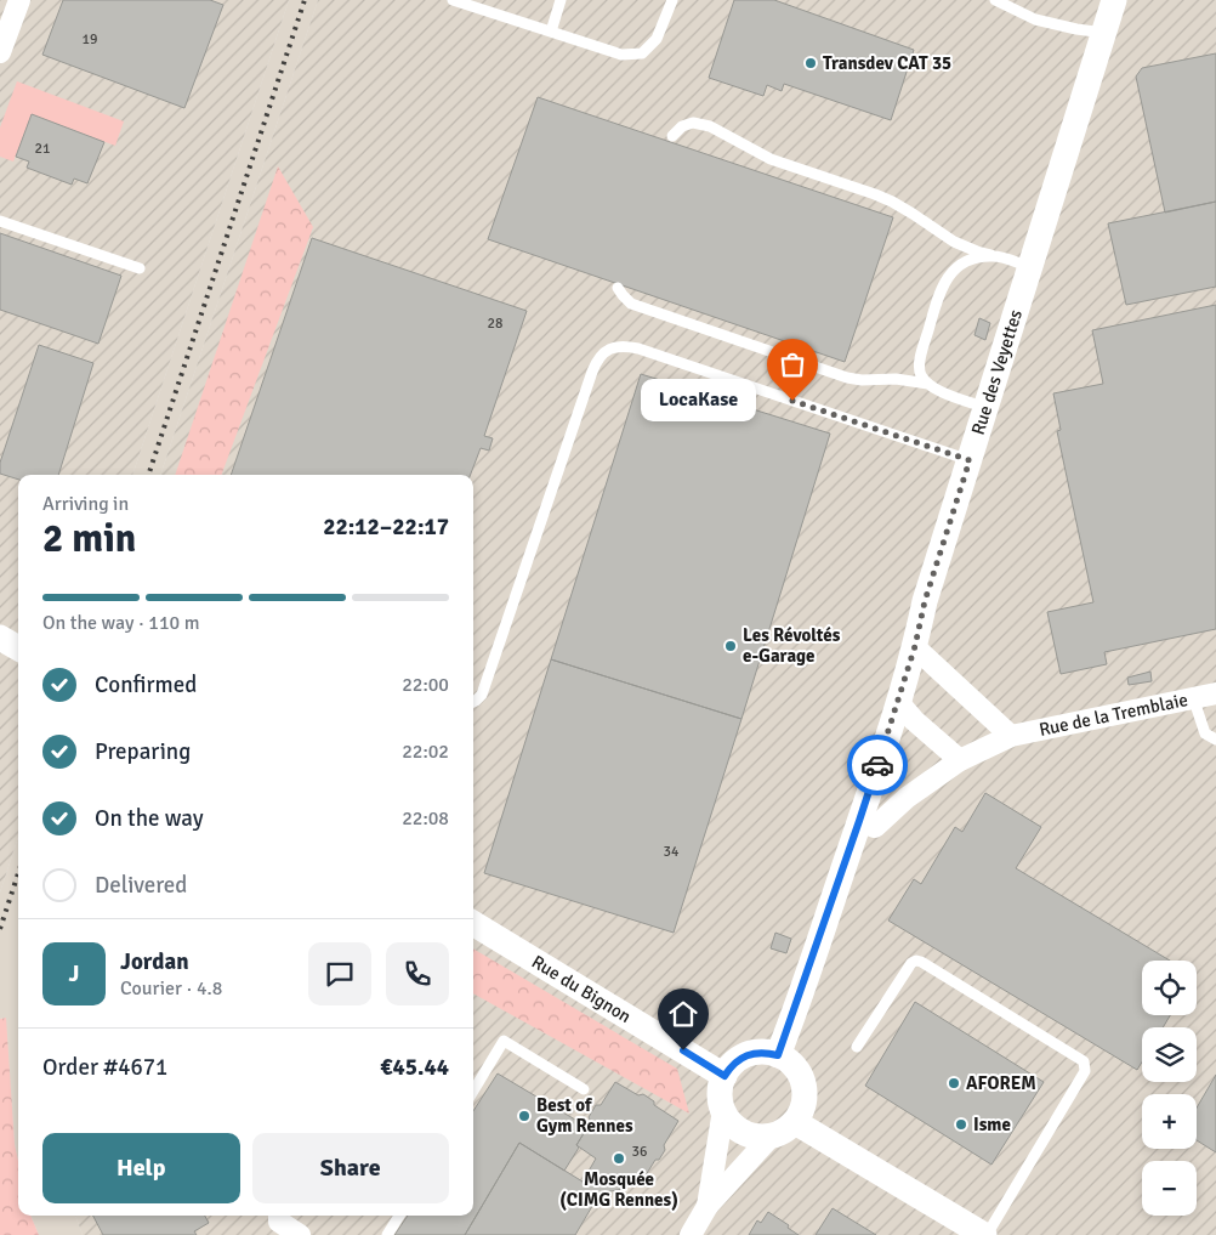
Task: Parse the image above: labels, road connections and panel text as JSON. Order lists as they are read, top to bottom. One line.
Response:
{"streets":{"street":["Rue des Veyettes","Rue de la Tremblaie","Rue du Bignon"]},"crossings":[["Rue des Veyettes","Rue de la Tremblaie"],["Rue des Veyettes","Rue du Bignon"]],"places":["Transdev CAT 35","LocaKase","Les Révoltés e-Garage","AFOREM","Best of Gym Rennes","Isme","Mosquée (CIMG Rennes)"],"house_numbers":["19","21","28","34","36"],"page":{"bubble":"LocaKase","heading":["2 min","Arriving in","22:12–22:17"],"panel":["Jordan","Courier · 4.8","Order #4671","€45.44"],"bar":"On the way · 110 m","list":[["Confirmed","22:00"],["Preparing","22:02"],["On the way","22:08"],"Delivered"],"round":"J","map_buttons":["+","−"],"buttons":["Help","Share"]}}
